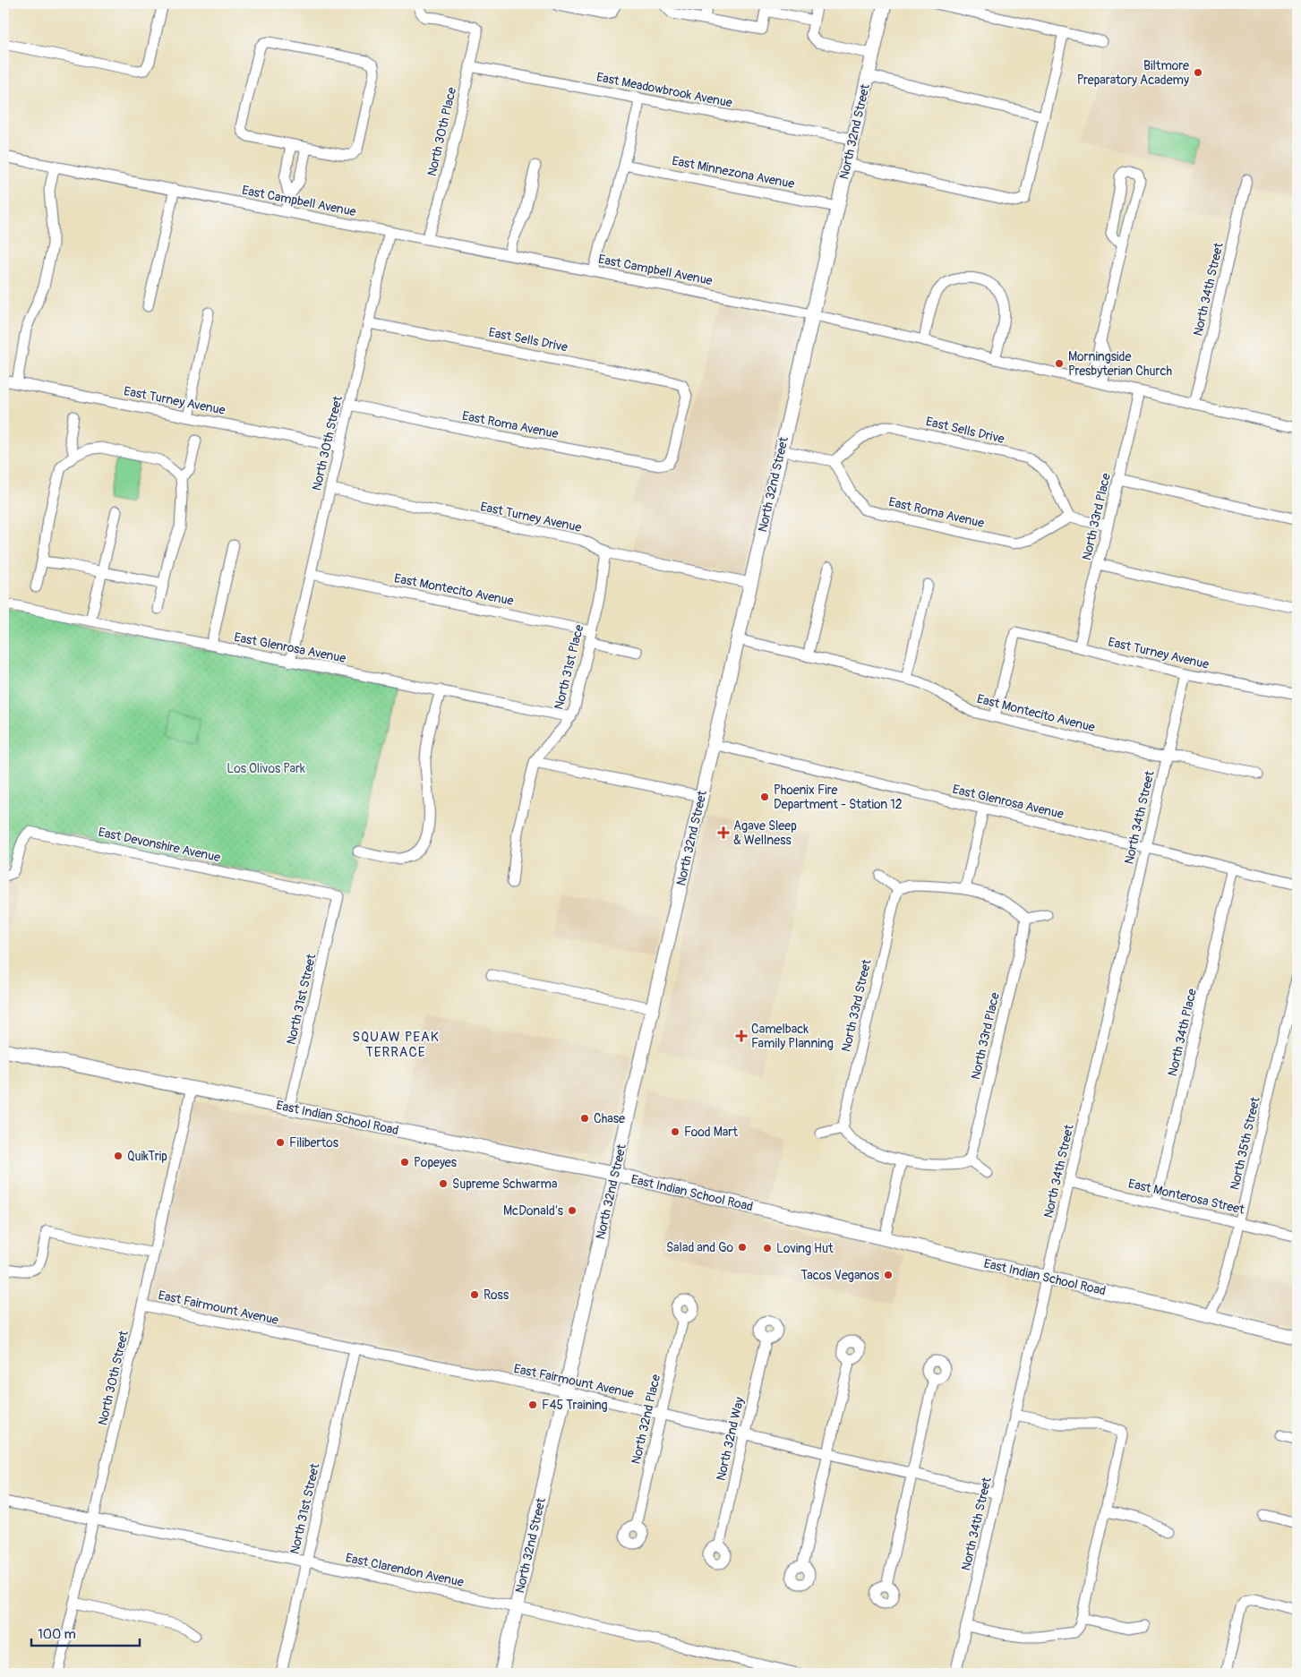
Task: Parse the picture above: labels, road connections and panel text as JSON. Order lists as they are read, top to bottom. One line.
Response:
{"streets":{"main road":["North 32nd Street","East Indian School Road"],"street":["East Meadowbrook Avenue","North 30th Place","East Minnezona Avenue","East Campbell Avenue","North 34th Street","East Sells Drive","East Turney Avenue","East Roma Avenue","North 30th Street","North 33rd Place","East Montecito Avenue","East Glenrosa Avenue","North 31st Place","East Devonshire Avenue","North 31st Street","North 33rd Street","North 34th Place","North 35th Street","East Monterosa Street","East Fairmount Avenue","North 32nd Place","North 32nd Way","East Clarendon Avenue"]},"crossings":[["East Meadowbrook Avenue","North 30th Place"],["East Meadowbrook Avenue","North 32nd Street"],["North 30th Place","East Campbell Avenue"],["North 32nd Street","East Minnezona Avenue"],["North 32nd Street","East Campbell Avenue"],["North 32nd Street","East Turney Avenue"],["North 32nd Street","East Montecito Avenue"],["North 32nd Street","East Glenrosa Avenue"],["North 32nd Street","East Indian School Road"],["North 32nd Street","East Fairmount Avenue"],["North 32nd Street","East Clarendon Avenue"],["East Campbell Avenue","North 34th Street"],["East Campbell Avenue","North 30th Street"],["East Campbell Avenue","North 33rd Place"],["North 34th Street","East Turney Avenue"],["North 34th Street","East Montecito Avenue"],["North 34th Street","East Glenrosa Avenue"],["North 34th Street","East Indian School Road"],["North 34th Street","East Monterosa Street"],["North 34th Street","East Fairmount Avenue"],["East Sells Drive","East Roma Avenue"],["East Sells Drive","North 30th Street"],["East Turney Avenue","North 30th Street"],["East Turney Avenue","North 33rd Place"],["East Turney Avenue","East Montecito Avenue"],["East Turney Avenue","North 31st Place"],["East Roma Avenue","North 30th Street"],["North 30th Street","East Montecito Avenue"],["North 30th Street","East Glenrosa Avenue"],["North 30th Street","East Indian School Road"],["North 30th Street","East Fairmount Avenue"],["North 30th Street","East Clarendon Avenue"],["East Montecito Avenue","North 31st Place"],["East Glenrosa Avenue","North 31st Place"],["East Glenrosa Avenue","North 34th Place"],["East Devonshire Avenue","North 31st Street"],["North 31st Street","East Indian School Road"],["North 31st Street","East Fairmount Avenue"],["North 31st Street","East Clarendon Avenue"],["North 34th Place","East Monterosa Street"],["East Indian School Road","North 35th Street"],["North 35th Street","East Monterosa Street"],["East Fairmount Avenue","North 32nd Place"],["East Fairmount Avenue","North 32nd Way"]],"districts":["SQUAW PEAK TERRACE"],"parks":["Los Olivos Park"],"places":{"other":["Biltmore Preparatory Academy","Morningside Presbyterian Church","Phoenix Fire Department - Station 12","Chase","Food Mart","Filibertos","QuikTrip","Popeyes","Supreme Schwarma","McDonald's","Salad and Go","Loving Hut","Tacos Veganos","Ross","F45 Training"],"health":["Agave Sleep & Wellness","Camelback Family Planning"]},"scale_bar":"100 m"}
